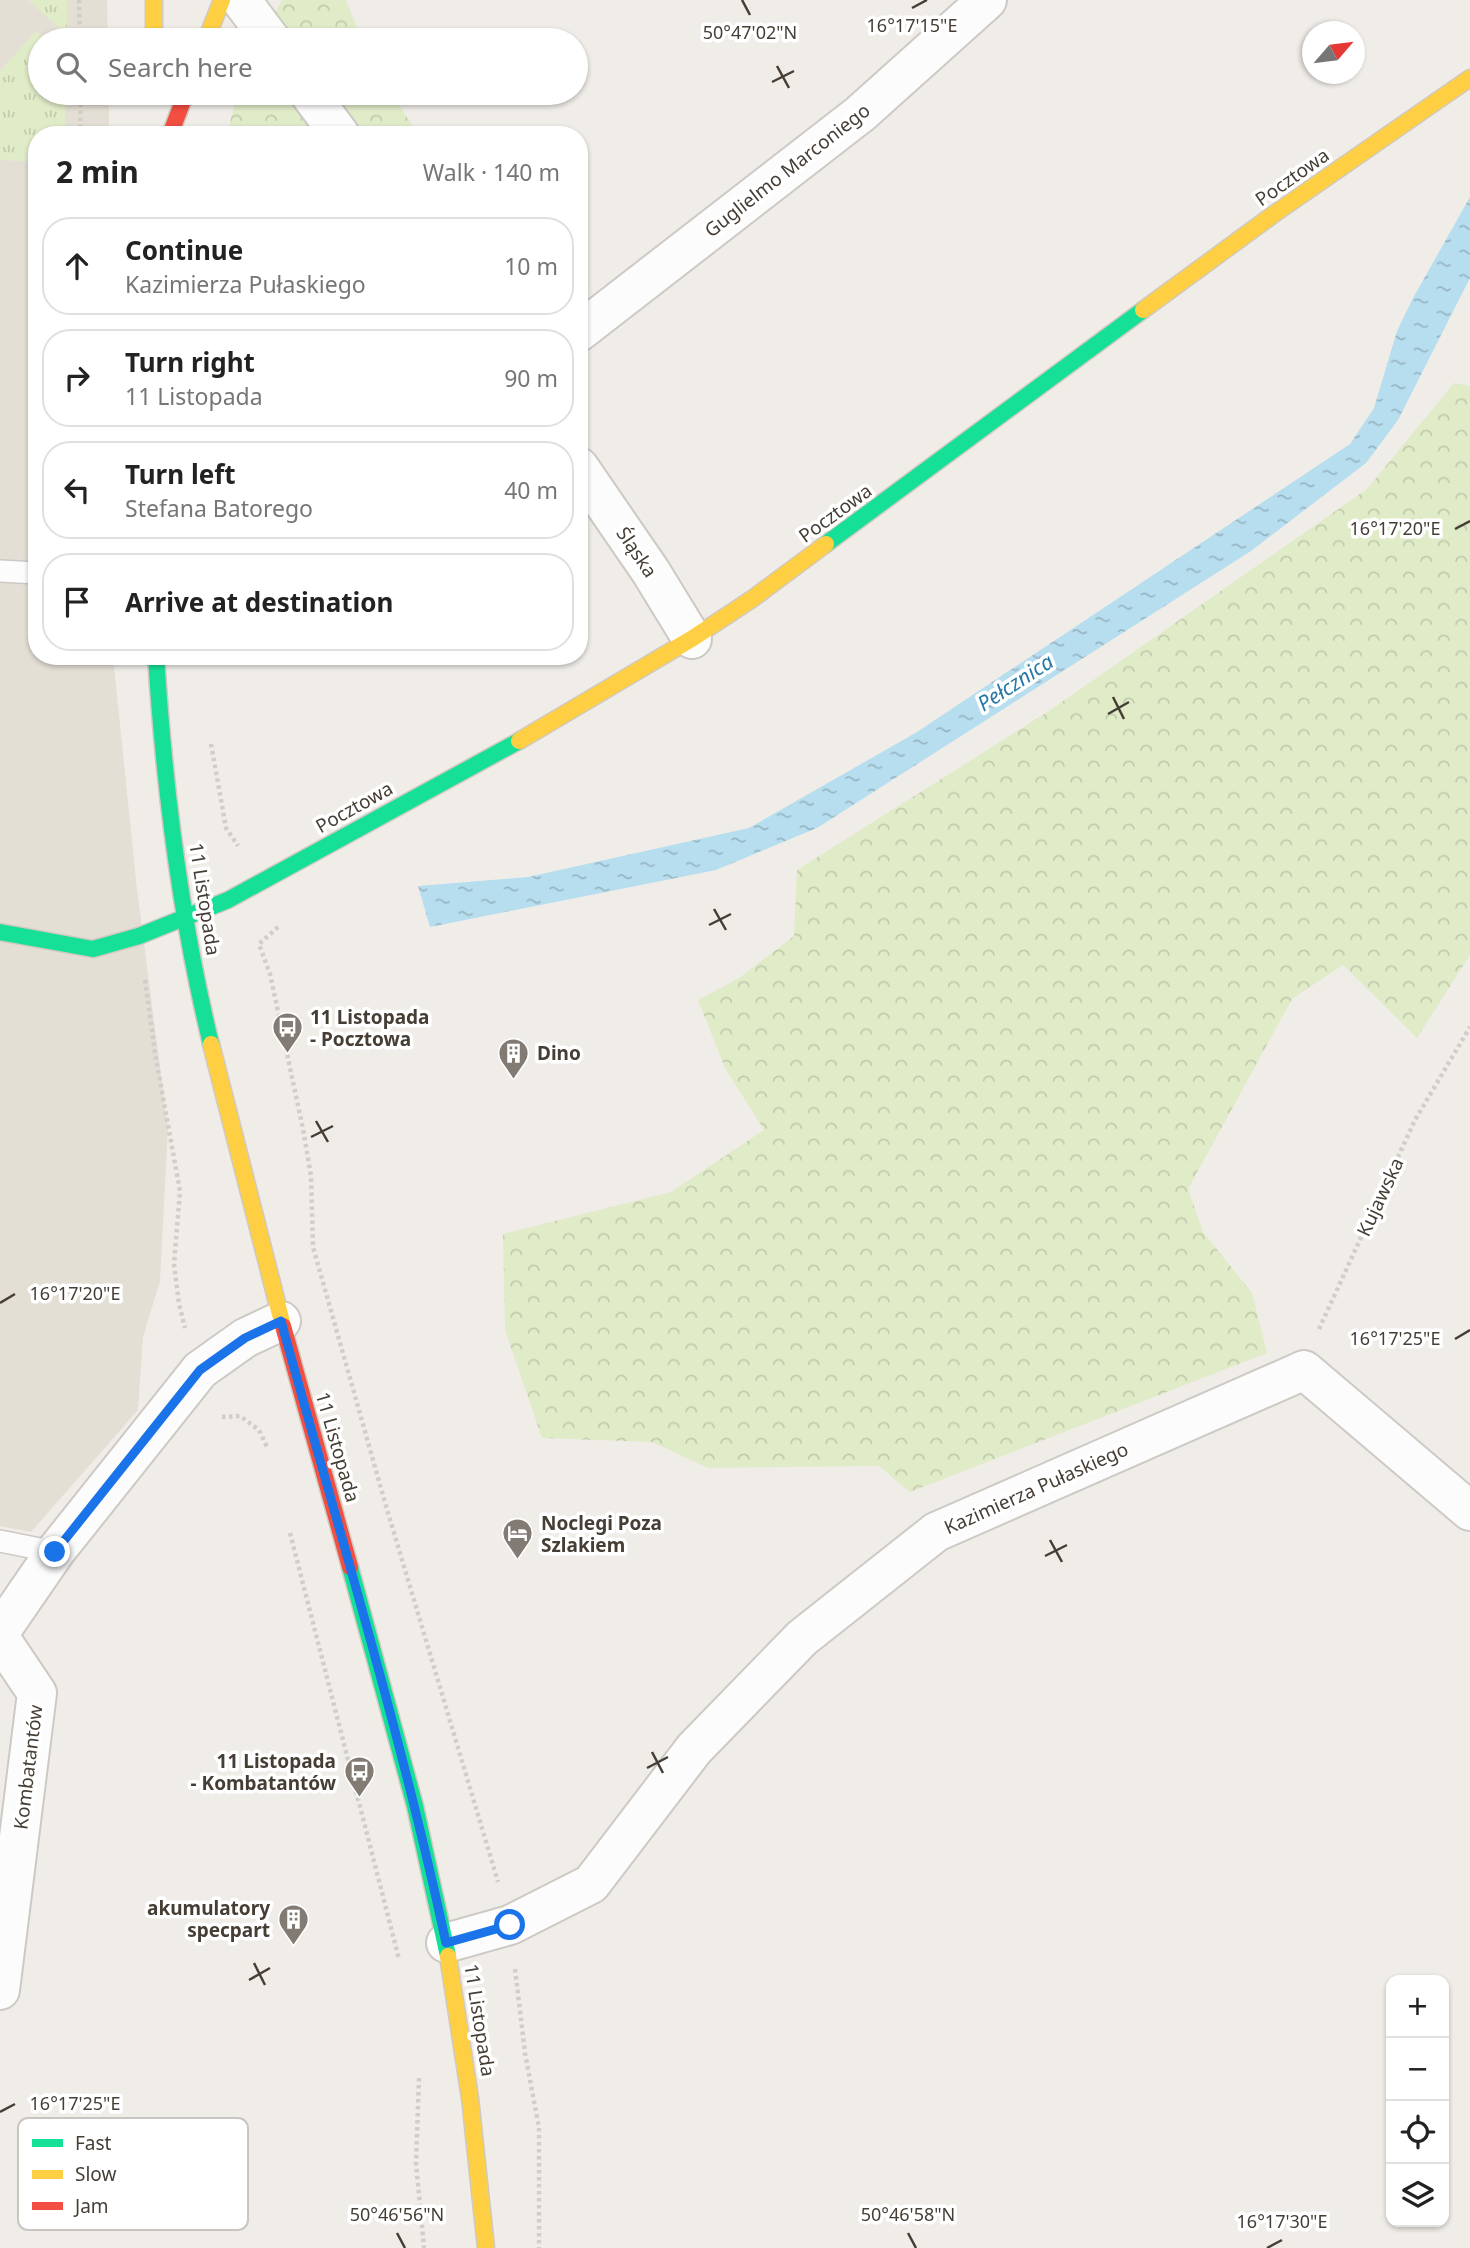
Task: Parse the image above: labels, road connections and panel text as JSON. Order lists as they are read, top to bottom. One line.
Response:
{"streets":{"main road":["Pocztowa","11 Listopada"],"street":["Guglielmo Marconiego","Śląska","Kazimierza Pułaskiego","Kombatantów"],"path":["Kujawska"]},"crossings":[["Pocztowa","Śląska"],["Pocztowa","11 Listopada"],["11 Listopada","Kazimierza Pułaskiego"],["Kujawska","Kazimierza Pułaskiego"]],"water":["Pełcznica"],"places":{"bus stop":["11 Listopada - Pocztowa","11 Listopada - Kombatantów"],"building":["Dino","akumulatory specpart"],"hotel":["Noclegi Poza Szlakiem"]},"legend":["Fast","Slow","Jam"],"north":"top right","page":{"search":"Search here","heading":["2 min","Walk · 140 m"],"list":[["Continue","Kazimierza Pułaskiego","10 m"],["Turn right","11 Listopada","90 m"],["Turn left","Stefana Batorego","40 m"],"Arrive at destination"],"map_buttons":["+","−"]},"coordinates":["16°17'15\"E","50°47'02\"N","16°17'20\"E","16°17'25\"E","50°46'56\"N","50°46'58\"N","16°17'30\"E"]}
